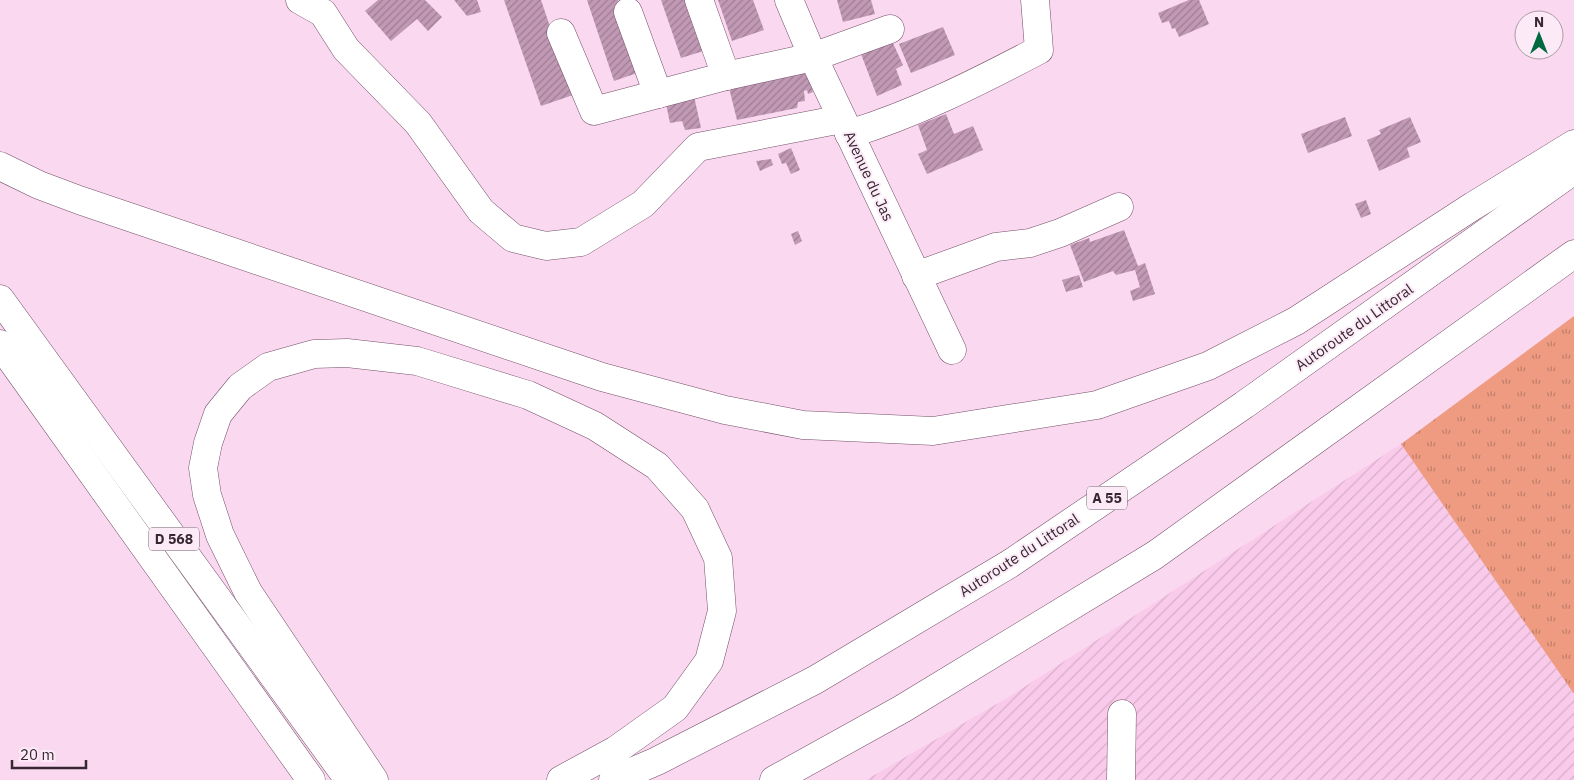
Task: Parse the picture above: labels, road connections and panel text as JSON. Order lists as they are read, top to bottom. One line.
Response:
{"streets":{"main road":["Avenue du Jas","Autoroute du Littoral","A 55","D 568"]},"scale_bar":"20 m","north":"top"}
